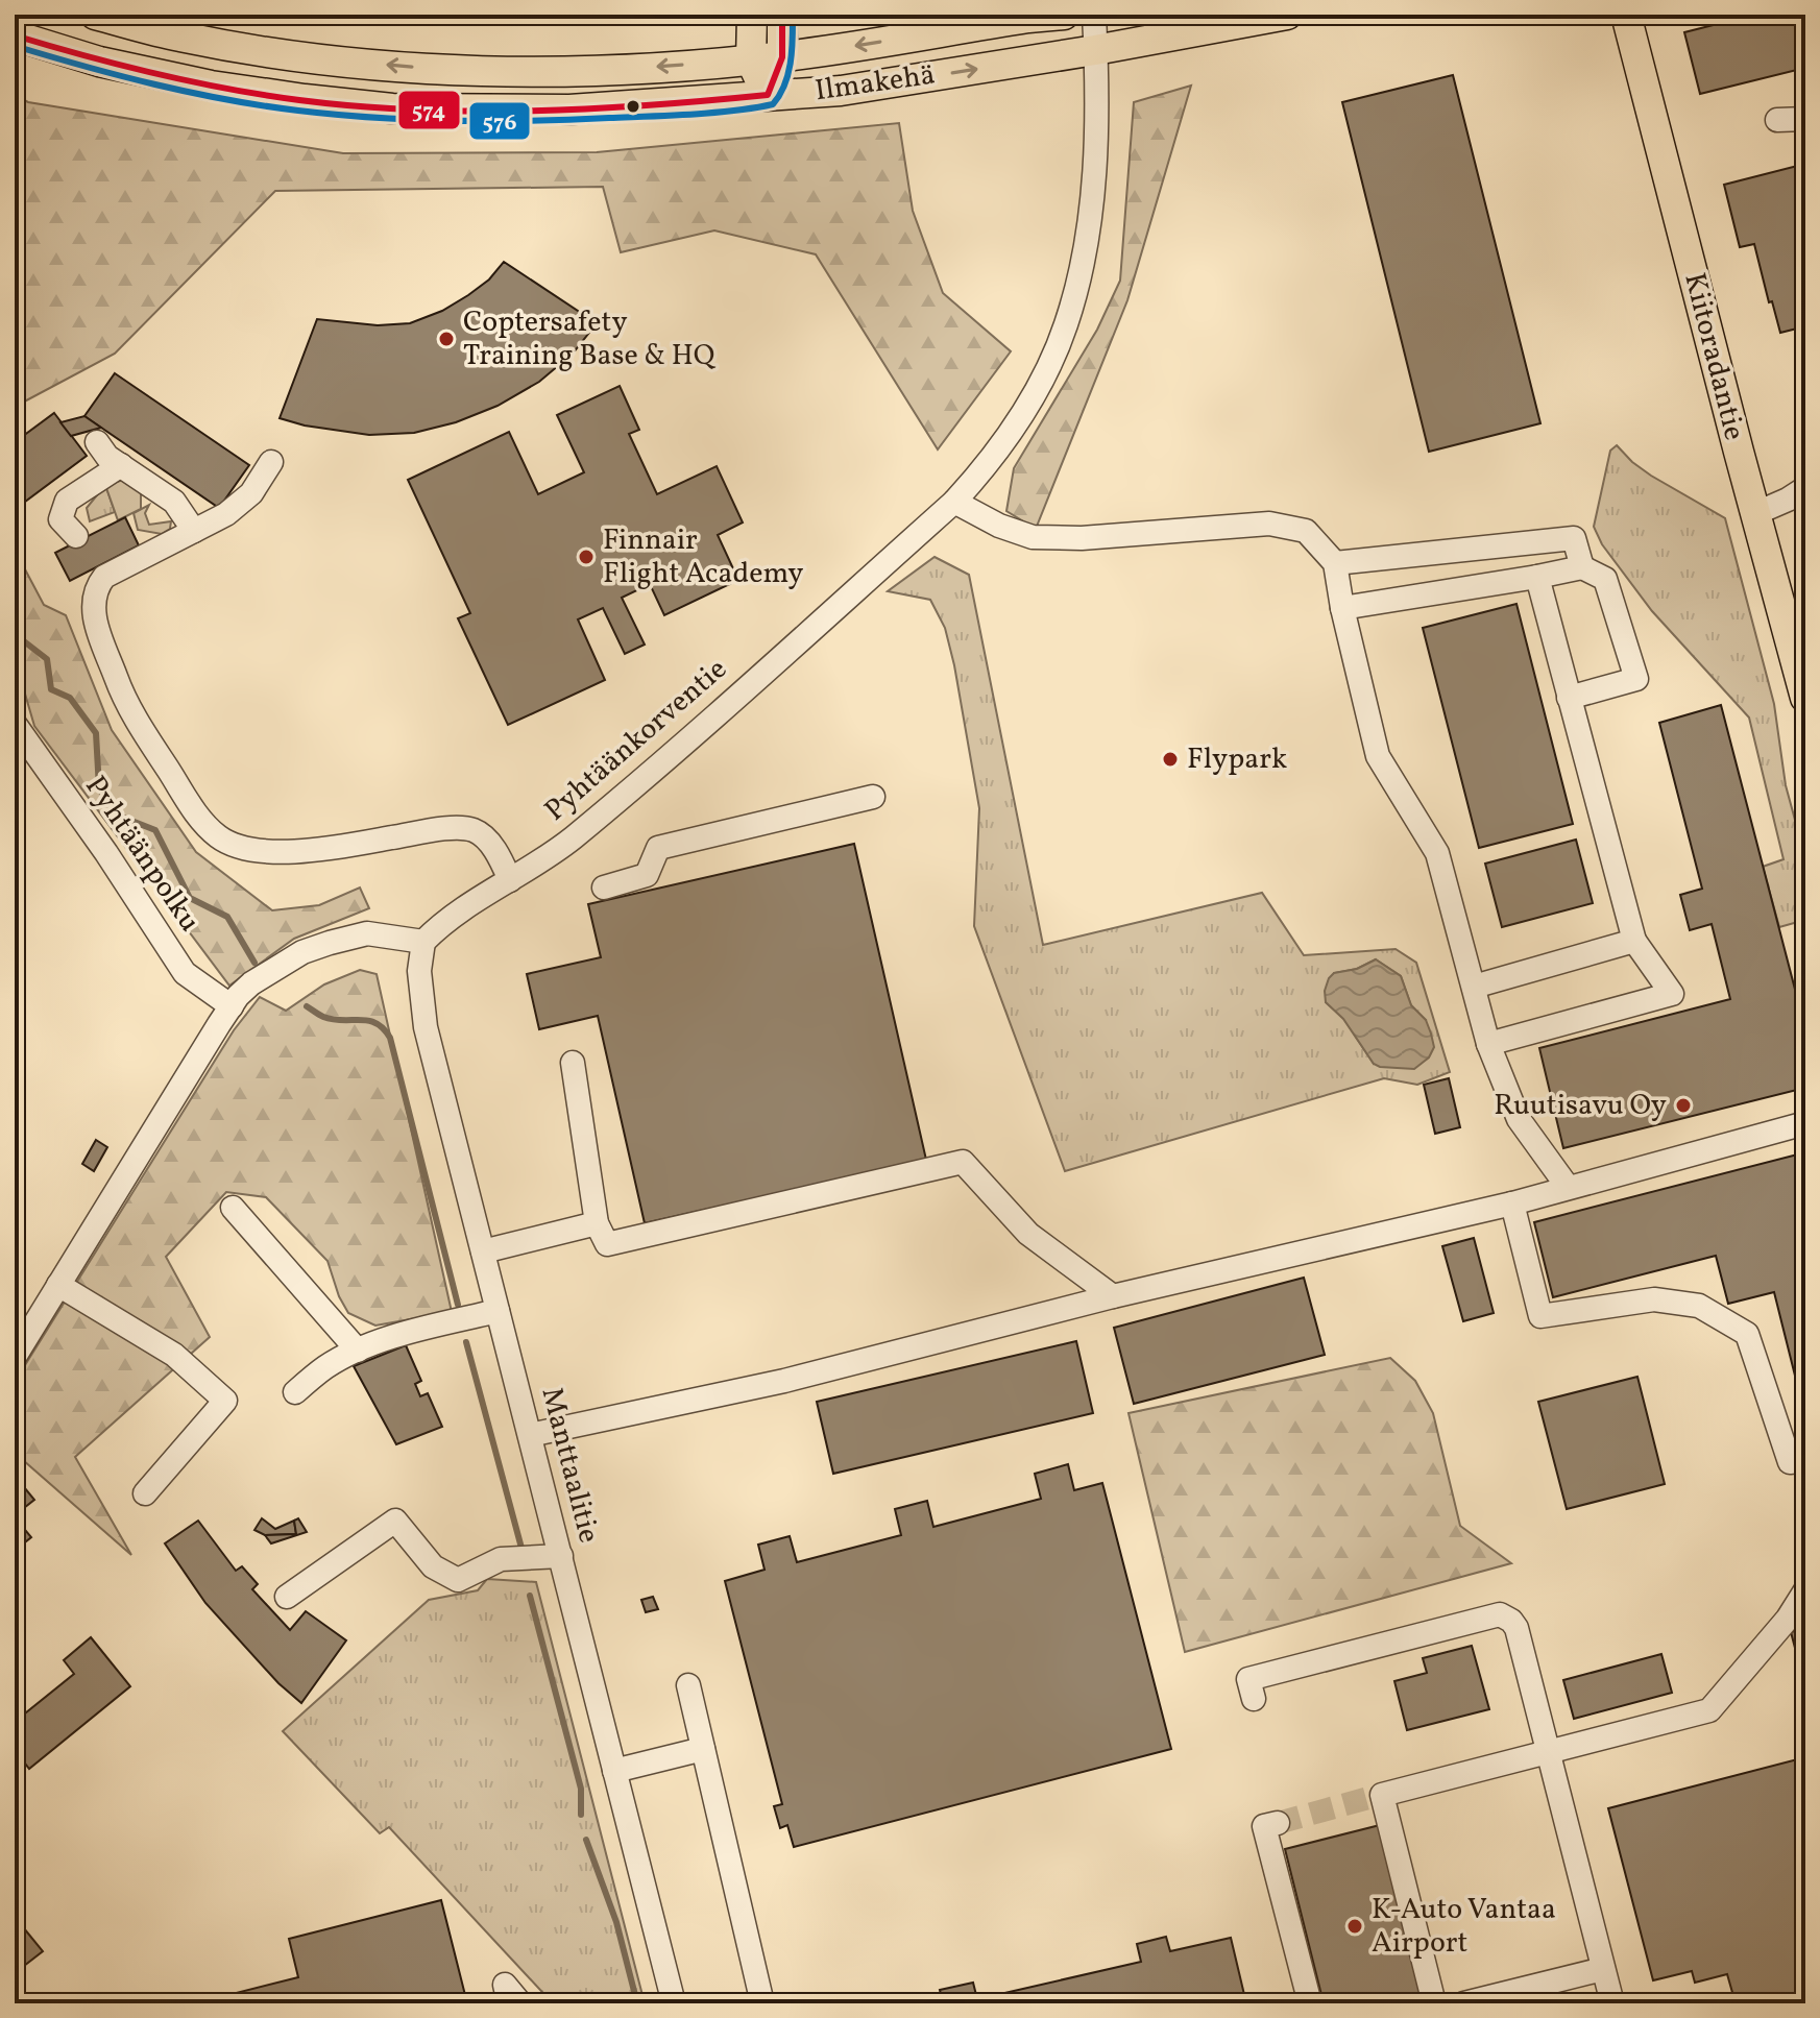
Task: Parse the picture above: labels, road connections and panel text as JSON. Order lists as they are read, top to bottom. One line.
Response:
{"streets":{"main road":["Ilmakehä","Kiitoradantie"],"street":["Pyhtäänkorventie","Pyhtäänpolku","Manttaalitie"]},"crossings":[["Ilmakehä","Pyhtäänkorventie"],["Pyhtäänkorventie","Manttaalitie"]],"places":["Coptersafety Training Base & HQ","Finnair Flight Academy","Flypark","Ruutisavu Oy","K-Auto Vantaa Airport"],"lines":["transit line 574","transit line 576"]}
